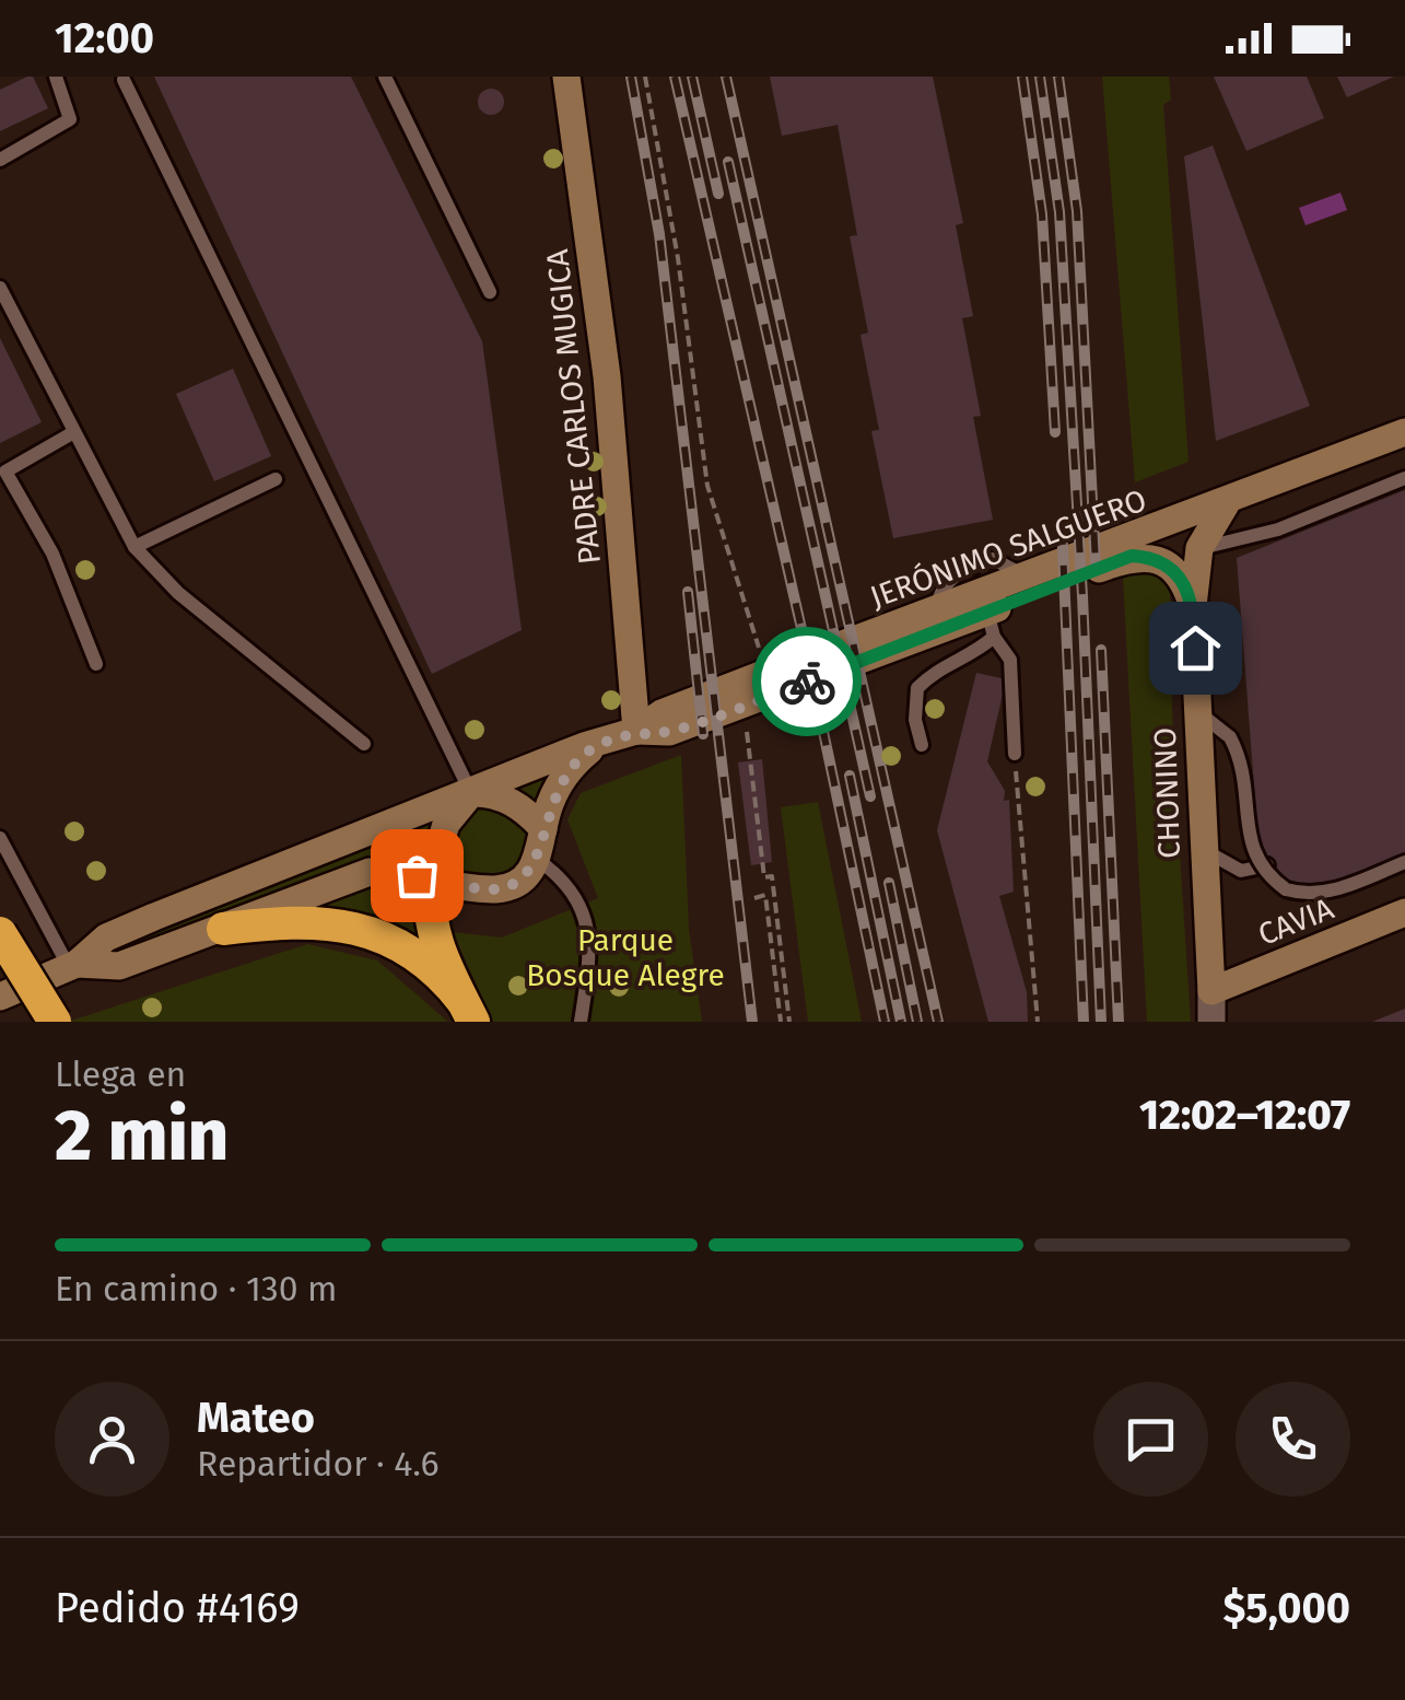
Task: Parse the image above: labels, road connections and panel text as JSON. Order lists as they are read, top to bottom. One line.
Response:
{"streets":{"street":["PADRE CARLOS MUGICA","JERÓNIMO SALGUERO","CHONINO","CAVIA"]},"crossings":[["PADRE CARLOS MUGICA","JERÓNIMO SALGUERO"],["JERÓNIMO SALGUERO","CHONINO"],["CHONINO","CAVIA"]],"parks":["Parque Bosque Alegre"],"page":{"status":"12:00","heading":["2 min","Llega en","12:02–12:07"],"panel":["Mateo","Repartidor · 4.6","Pedido #4169","$5,000"],"bar":"En camino · 130 m"}}
